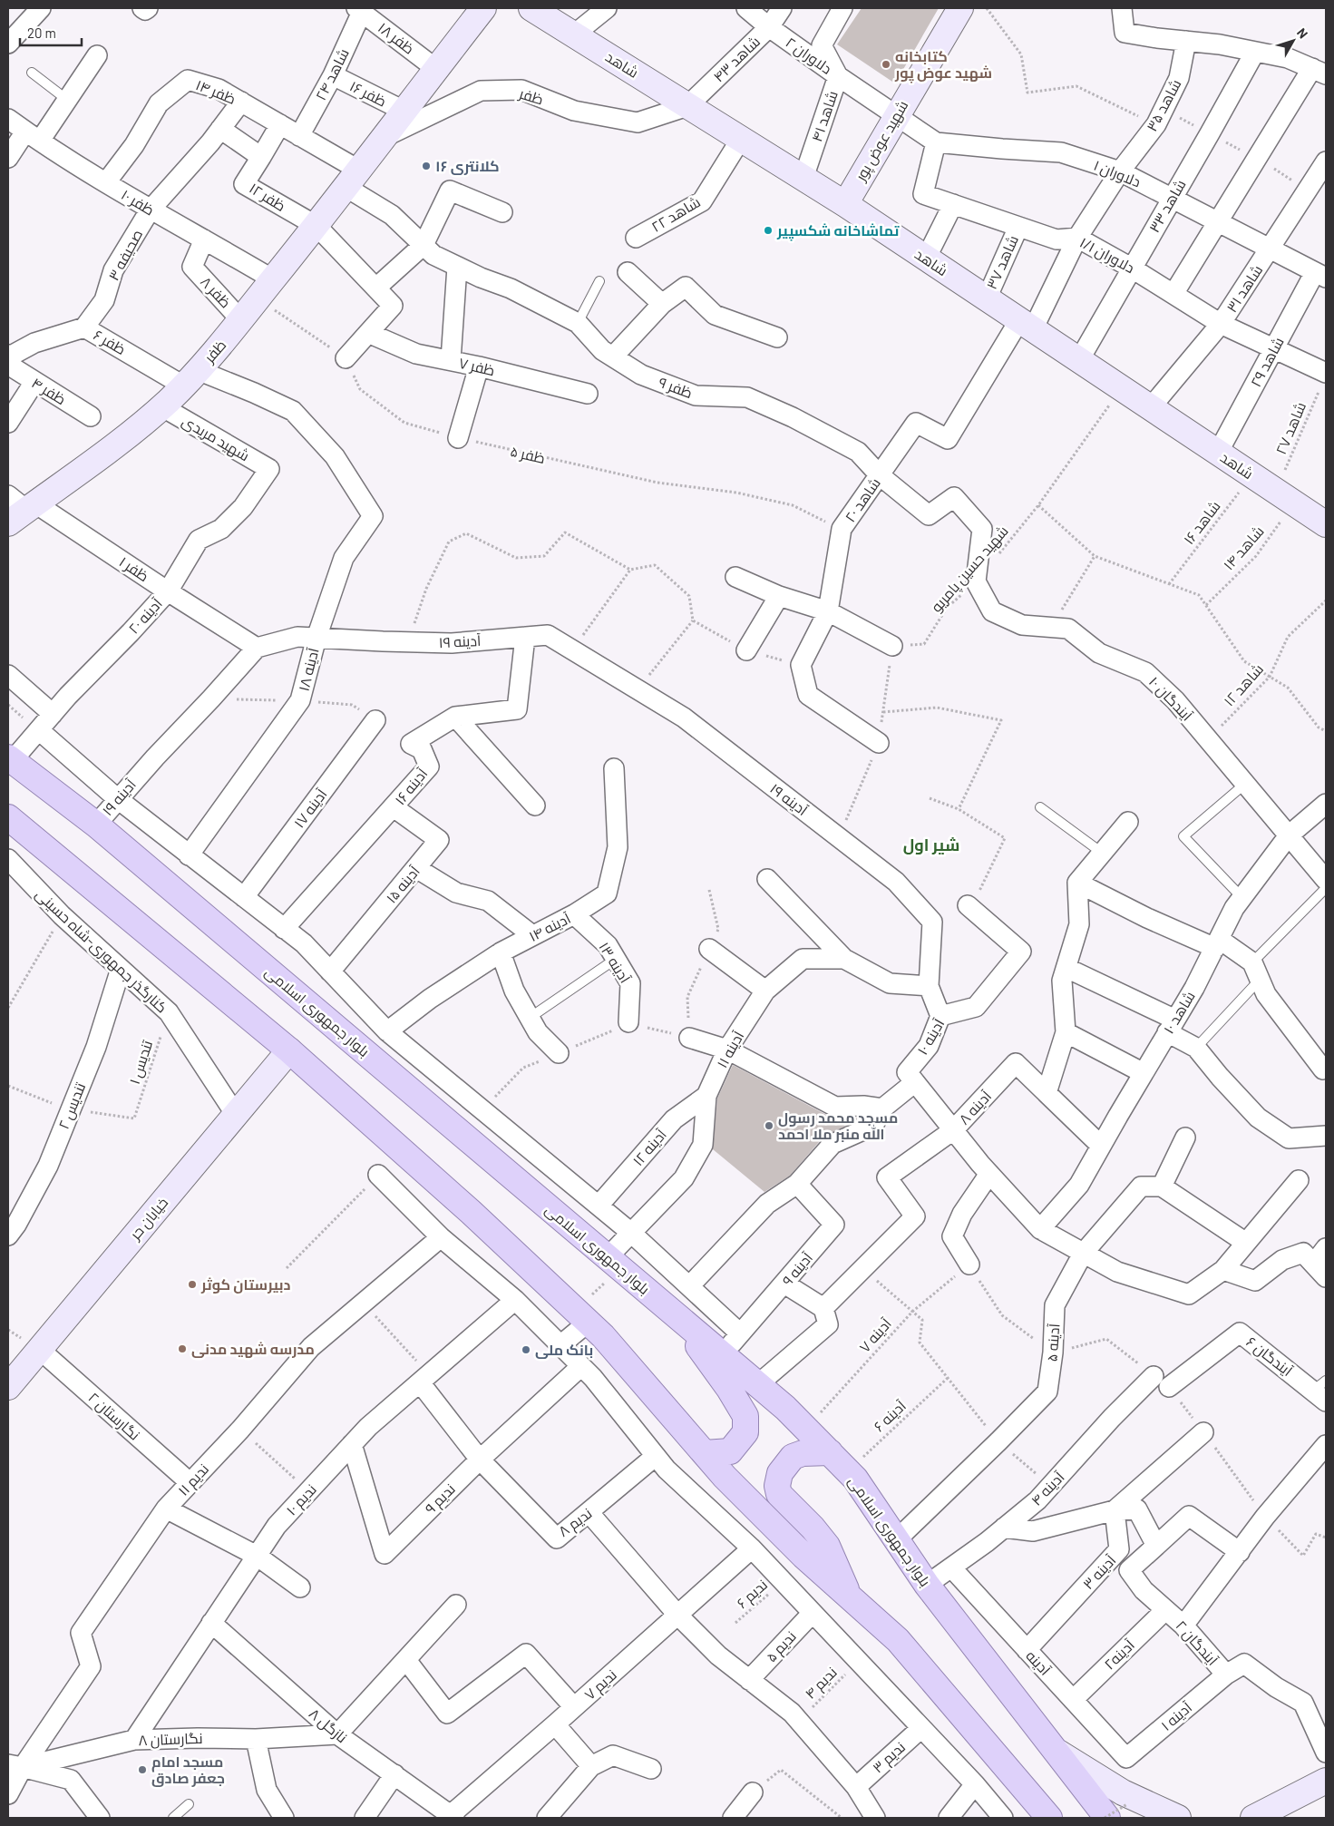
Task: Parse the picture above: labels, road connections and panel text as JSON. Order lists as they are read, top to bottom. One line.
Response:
{"streets":{"main road":["شاهد","ظفر","شهید عوض پور","بلوار جمهوری اسلامی","خیابان حر"],"street":["ظفر ۱۸","دلاوران ۲","شاهد ۴۳","شاهد ۲۴","ظفر ۱۴","ظفر ۱۶","شاهد ۳۵","شاهد ۴۱","دلاوران ۱","ظفر ۱۲","ظفر ۱۰","شاهد ۳۳","شاهد ۲۲","صحیفه ۳","دلاوران ۱/۱","شاهد ۳۷","شاهد ۳۱","ظفر ۸","ظفر ۶","شاهد ۲۹","ظفر ۷","ظفر ۹","ظفر ۴","شهید مریدی","شاهد ۲۰","ظفر ۱","آدینه ۲۰","آدینه ۱۹","آدینه ۱۸","آیندگان ۱۰","آدینه ۱۶","آدینه ۱۷","آدینه ۱۵","آدینه ۱۴","کنارگذر جمهوری-شاه حسینی","آدینه ۱۳","شاهد ۱۰","آدینه ۱۰","آدینه ۱۱","تندیس ۲","آدینه ۸","آدینه ۱۲","آدینه ۹","آدینه ۵","آیندگان ۶","نگارستان ۲","ندیم ۱۱","آدینه ۴","ندیم ۹","ندیم ۱۰","ندیم ۸","آدینه ۳","آیندگان ۲","ندیم ۵","آدینه۲","آدینه","ندیم ۷","آدینه ۱","نازگل ۸","نگارستان ۸","ندیم ۳"],"path":["شاهد ۲۷","ظفر ۵","شاهد ۱۶","شاهد ۱۴","شهید حسین پامریو","شاهد ۱۲","تندیس ۱","آدینه ۷","آدینه ۶","ندیم ۶","ندیم ۴"]},"crossings":[["ظفر ۱۸","شاهد ۲۴"],["ظفر ۱۸","ظفر"],["دلاوران ۲","شاهد ۴۳"],["دلاوران ۲","شاهد ۴۱"],["دلاوران ۲","شهید عوض پور"],["دلاوران ۲","دلاوران ۱"],["شاهد ۴۳","شاهد"],["شاهد ۴۳","ظفر"],["شاهد","ظفر"],["شاهد","شاهد ۳۵"],["شاهد","شاهد ۴۱"],["شاهد","شهید عوض پور"],["شاهد","شاهد ۳۳"],["شاهد","شاهد ۲۲"],["شاهد","شاهد ۳۷"],["شاهد","شاهد ۳۱"],["شاهد","شاهد ۲۹"],["شاهد","شاهد ۲۷"],["شاهد","شاهد ۲۰"],["شاهد","شاهد ۱۶"],["شاهد","شاهد ۱۴"],["شاهد","شهید حسین پامریو"],["شاهد ۲۴","ظفر ۱۴"],["شاهد ۲۴","ظفر ۱۶"],["ظفر ۱۴","ظفر"],["ظفر ۱۴","ظفر ۱۲"],["ظفر ۱۴","ظفر ۱۰"],["ظفر ۱۴","صحیفه ۳"],["ظفر ۱۴","ظفر ۹"],["ظفر ۱۶","ظفر"],["ظفر","ظفر ۱۲"],["ظفر","ظفر ۱۰"],["ظفر","ظفر ۸"],["ظفر","ظفر ۶"],["ظفر","ظفر ۹"],["ظفر","شهید مریدی"],["ظفر","ظفر ۱"],["ظفر","آدینه ۱۸"],["شاهد ۳۵","دلاوران ۱"],["شاهد ۳۵","دلاوران ۱/۱"],["شاهد ۳۵","شاهد ۲۰"],["شهید عوض پور","دلاوران ۱"],["دلاوران ۱","شاهد ۳۳"],["دلاوران ۱","دلاوران ۱/۱"],["دلاوران ۱","شاهد ۳۱"],["دلاوران ۱","شاهد ۲۹"],["ظفر ۱۰","صحیفه ۳"],["ظفر ۱۰","ظفر ۸"],["شاهد ۳۳","دلاوران ۱/۱"],["صحیفه ۳","ظفر ۶"],["دلاوران ۱/۱","شاهد ۳۷"],["دلاوران ۱/۱","شاهد ۳۱"],["دلاوران ۱/۱","شاهد ۲۹"],["ظفر ۶","آدینه ۱۸"],["ظفر ۹","شاهد ۲۰"],["ظفر ۹","شهید حسین پامریو"],["ظفر ۹","آیندگان ۱۰"],["شاهد ۲۷","شاهد ۱۴"],["شهید مریدی","آدینه ۲۰"],["ظفر ۵","شاهد ۲۰"],["ظفر ۱","آدینه ۲۰"],["ظفر ۱","آدینه ۱۹"],["شهید حسین پامریو","آیندگان ۱۰"],["آدینه ۲۰","بلوار جمهوری اسلامی"],["آدینه ۱۹","آدینه ۱۸"],["آدینه ۱۹","آدینه ۱۶"],["آدینه ۱۹","بلوار جمهوری اسلامی"],["آدینه ۱۹","آدینه ۱۱"],["شاهد ۱۲","آیندگان ۱۰"],["آیندگان ۱۰","شاهد ۱۰"],["آدینه ۱۶","آدینه ۱۵"],["آدینه ۱۴","آدینه ۱۳"],["کنارگذر جمهوری-شاه حسینی","تندیس ۱"],["کنارگذر جمهوری-شاه حسینی","تندیس ۲"],["کنارگذر جمهوری-شاه حسینی","خیابان حر"],["بلوار جمهوری اسلامی","آدینه ۱۱"],["بلوار جمهوری اسلامی","آدینه ۹"],["بلوار جمهوری اسلامی","آدینه ۷"],["بلوار جمهوری اسلامی","آدینه ۵"],["بلوار جمهوری اسلامی","آدینه ۶"],["بلوار جمهوری اسلامی","آدینه ۴"],["آدینه ۱۱","آدینه ۱۲"],["خیابان حر","نگارستان ۲"],["نگارستان ۲","ندیم ۱۱"],["ندیم ۱۱","نگارستان ۸"],["آدینه ۴","آدینه"],["ندیم ۹","ندیم ۱۰"],["ندیم ۹","ندیم ۸"],["ندیم ۱۰","نازگل ۸"],["ندیم ۱۰","نگارستان ۸"],["آدینه ۳","آدینه"],["آیندگان ۲","آدینه۲"],["آیندگان ۲","آدینه ۱"],["آدینه۲","آدینه"],["آدینه","آدینه ۱"],["ندیم ۷","نازگل ۸"],["نازگل ۸","نگارستان ۸"]],"districts":["شیر اول"],"places":["کتابخانه شهید عوض پور","کلانتری ۱۶","تماشاخانه شکسپیر","مسجد محمد رسول الله منبر ملا احمد","دبیرستان کوثر","مدرسه شهید مدنی","بانک ملی","مسجد امام جعفر صادق"],"scale_bar":"20 m","north":"top right"}
